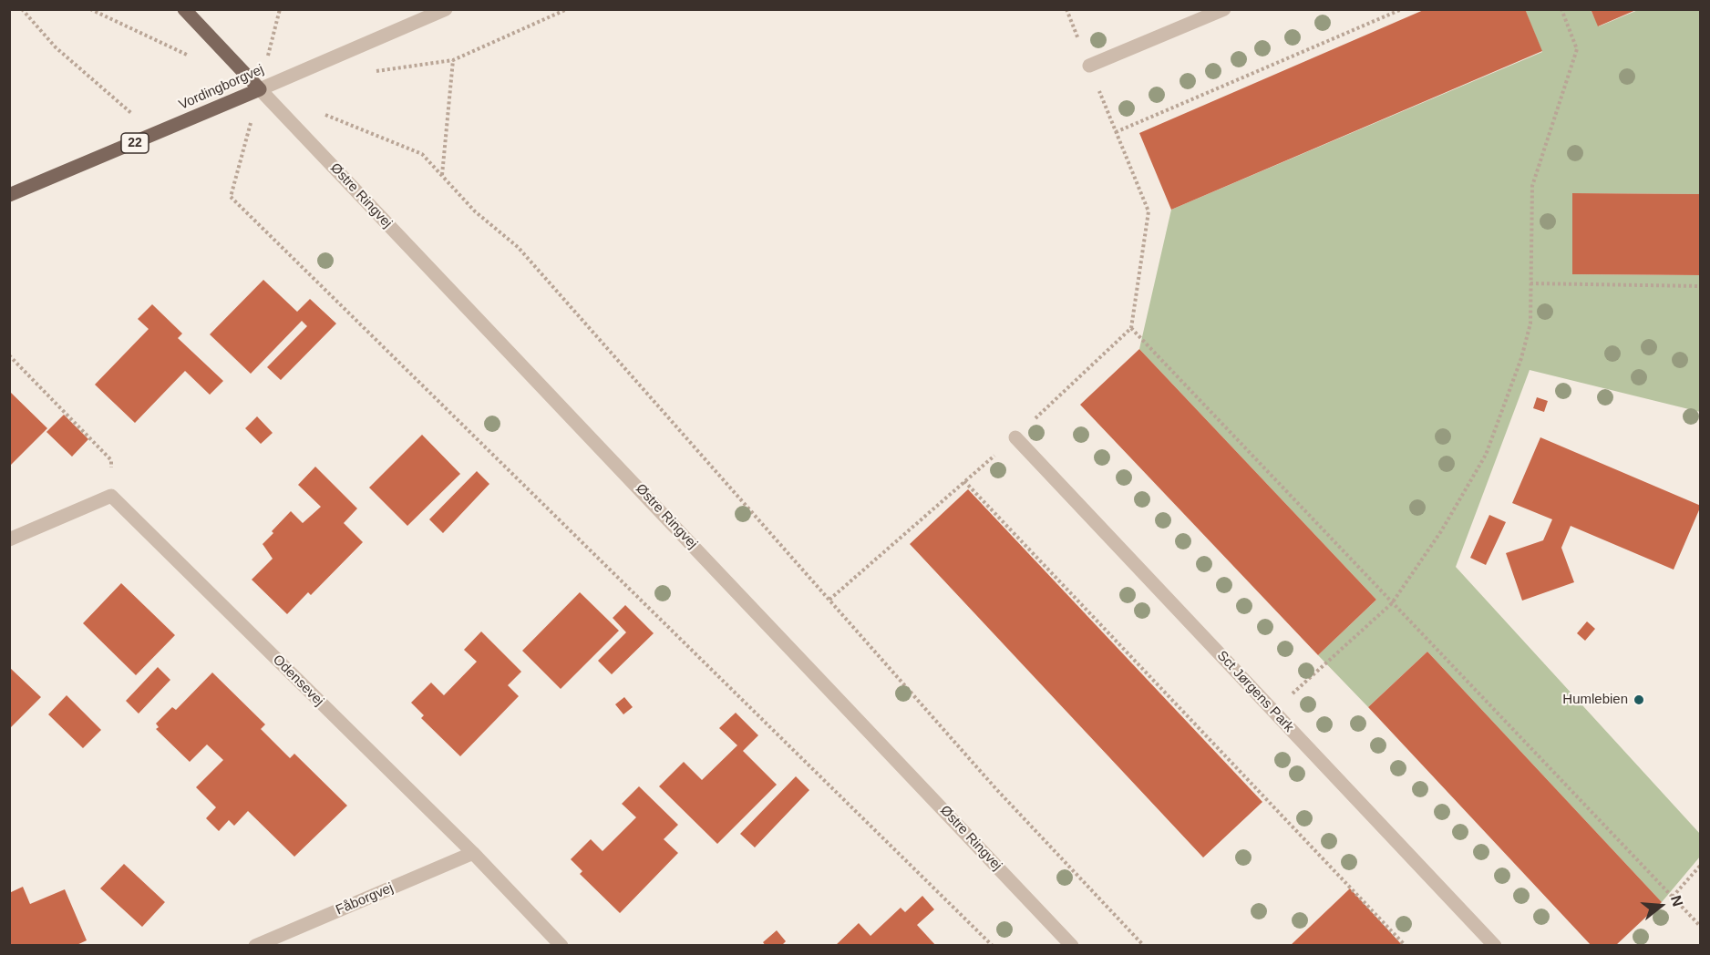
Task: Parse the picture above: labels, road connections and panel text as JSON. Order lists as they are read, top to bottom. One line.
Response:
{"streets":{"main road":["Vordingborgvej","22"],"street":["Østre Ringvej","Odensevej","Sct Jørgens Park","Fåborgvej"]},"crossings":[["Vordingborgvej","Østre Ringvej"],["Odensevej","Fåborgvej"]],"places":["Humlebien"],"north":"right"}
